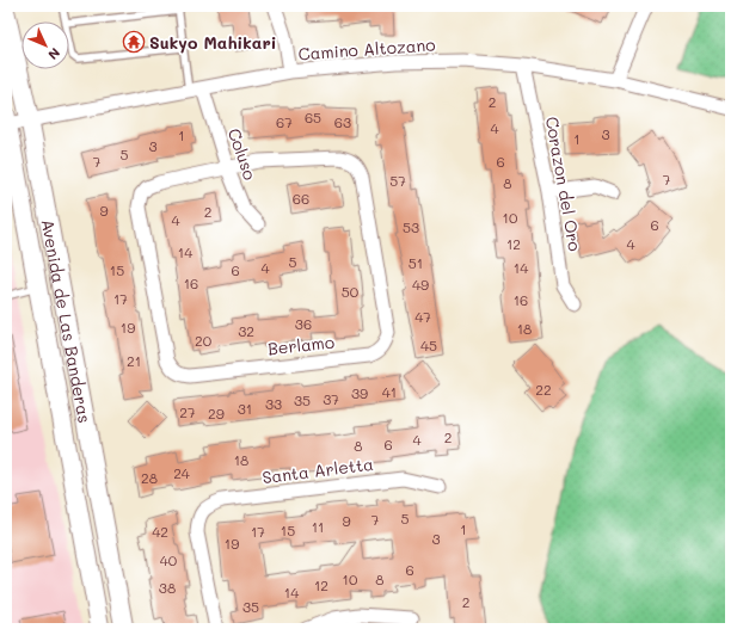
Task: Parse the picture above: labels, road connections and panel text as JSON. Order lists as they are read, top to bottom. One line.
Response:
{"streets":{"main road":["Avenida de Las Banderas"],"street":["Camino Altozano","Coluso","Corazon del Oro","Berlamo","Santa Arletta"]},"crossings":[["Camino Altozano","Coluso"],["Camino Altozano","Corazon del Oro"],["Camino Altozano","Avenida de Las Banderas"],["Coluso","Berlamo"]],"places":{"temple":["Sukyo Mahikari"]},"house_numbers":["2","65","67","63","4","3","1","1","3","5","7","6","7","57","8","66","9","2","10","4","6","53","12","4","14","5","51","4","14","15","6","16","49","50","17","16","47","36","19","18","32","20","45","21","22","41","39","37","35","33","31","27","29","2","4","6","8","18","24","28","5","7","9","11","1","15","42","17","3","19","40","6","10","8","12","38","14","2","35"],"north":"bottom right"}
